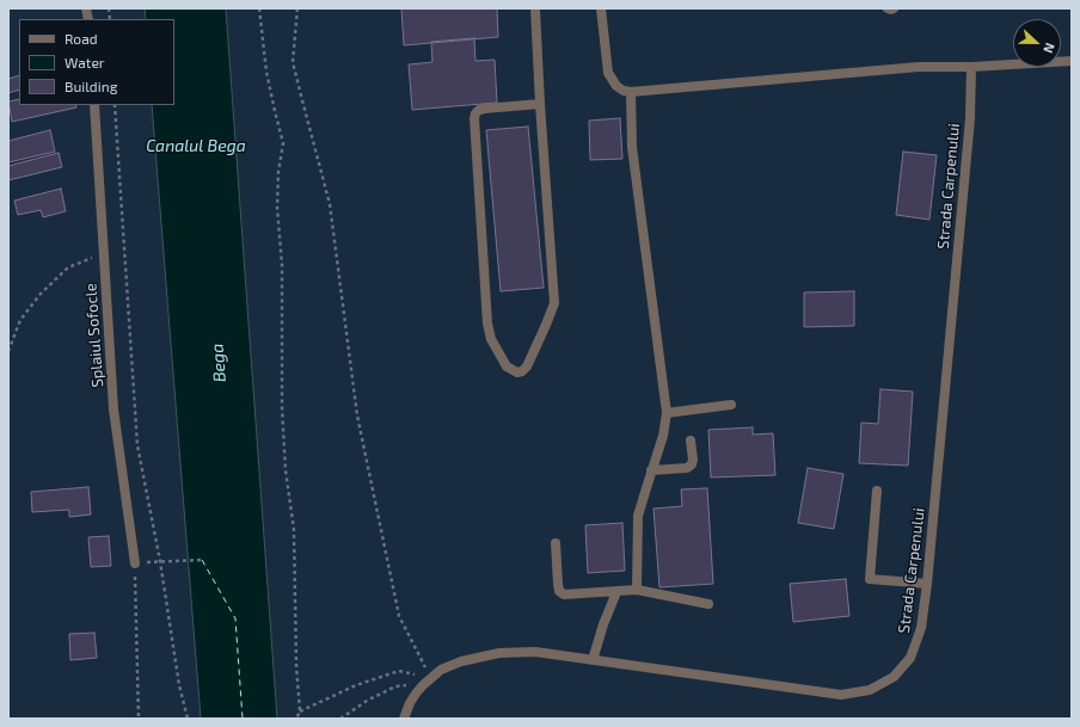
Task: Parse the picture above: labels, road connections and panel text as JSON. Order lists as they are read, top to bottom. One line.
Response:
{"streets":{"street":["Strada Carpenului","Splaiul Sofocle"]},"water":["Canalul Bega","Bega"],"legend":["Road","Water","Building"],"north":"right"}
